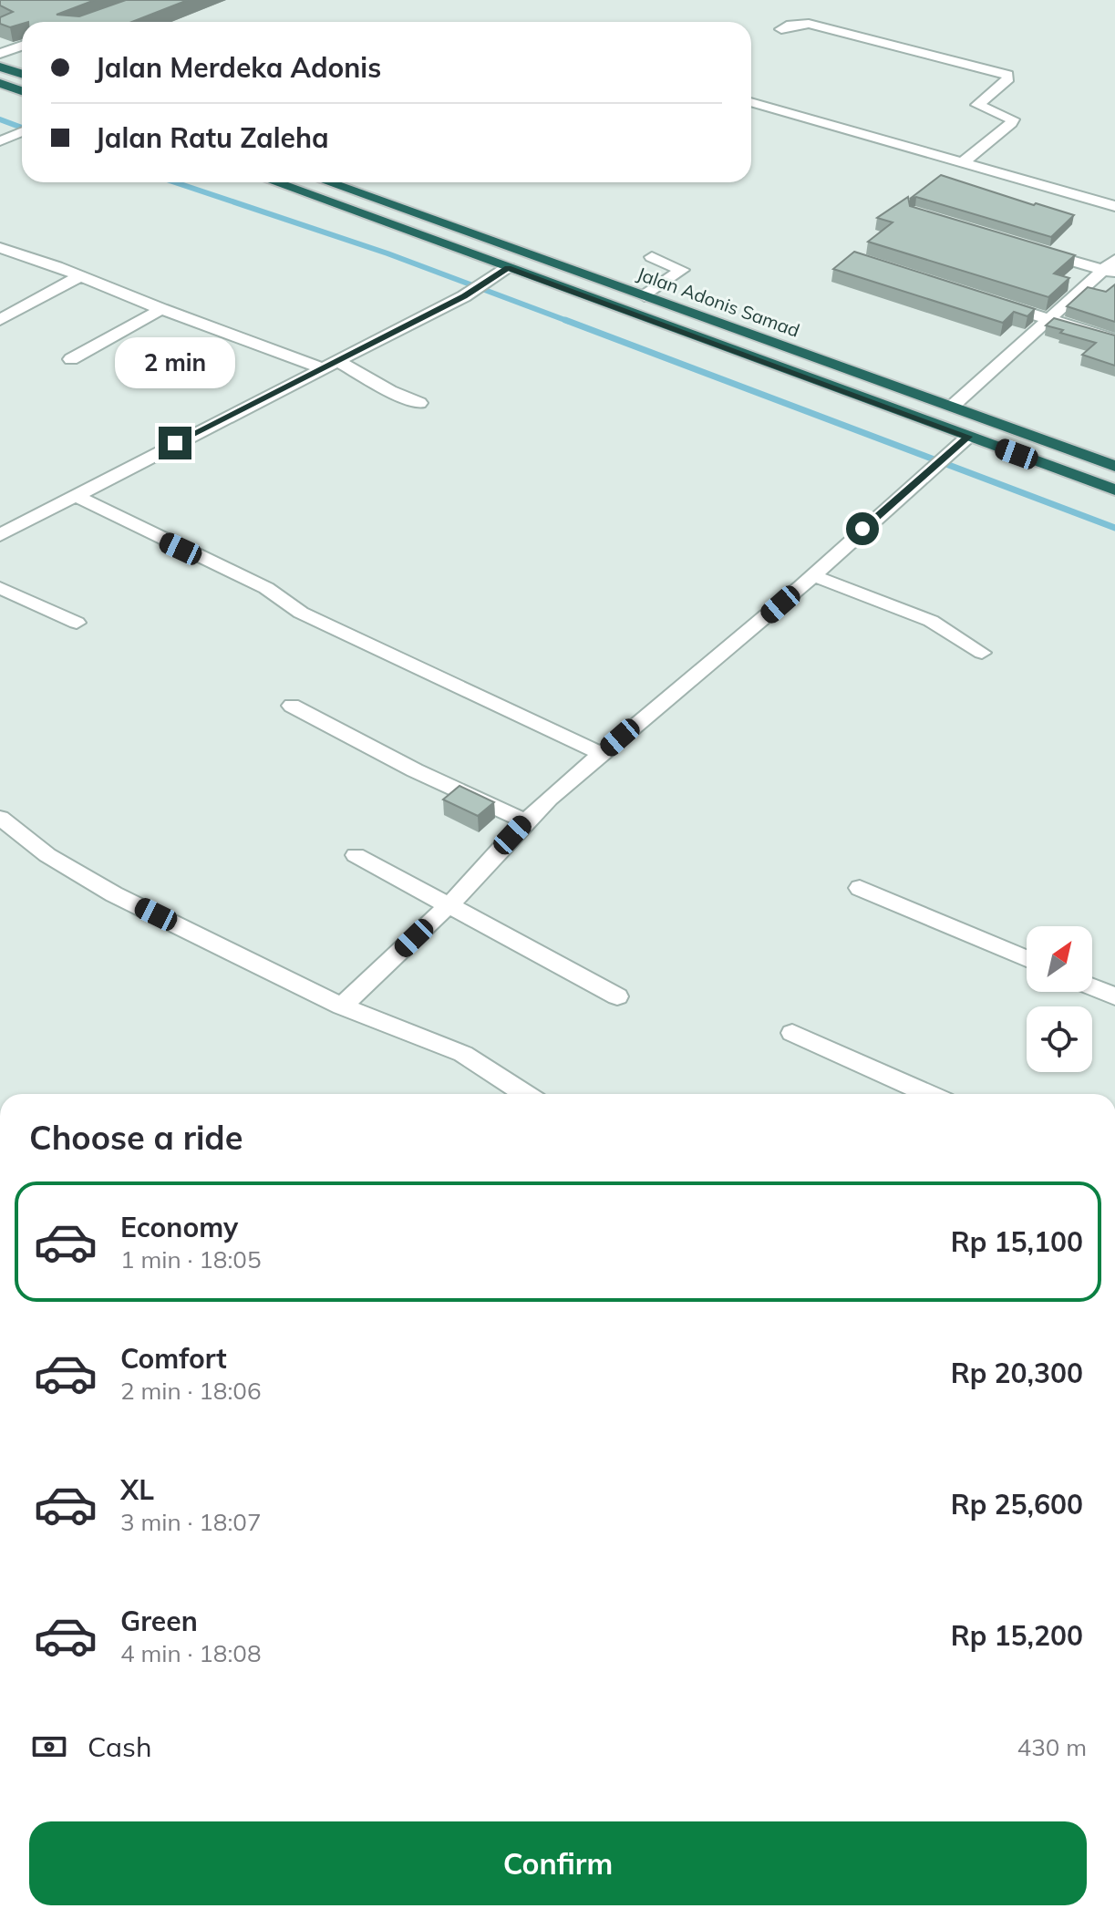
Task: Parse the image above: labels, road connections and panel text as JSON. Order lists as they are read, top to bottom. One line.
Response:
{"streets":{"highway":["Jalan Adonis Samad"]},"north":"top right","page":{"banner":["Jalan Merdeka Adonis","Jalan Ratu Zaleha"],"bubble":"2 min","heading":"Choose a ride","list":[{"name":"Economy","note":"1 min · 18:05","value":"Rp 15,100"},{"name":"Comfort","note":"2 min · 18:06","value":"Rp 20,300"},{"name":"XL","note":"3 min · 18:07","value":"Rp 25,600"},{"name":"Green","note":"4 min · 18:08","value":"Rp 15,200"}],"pay":["Cash","430 m"],"buttons":"Confirm"}}
